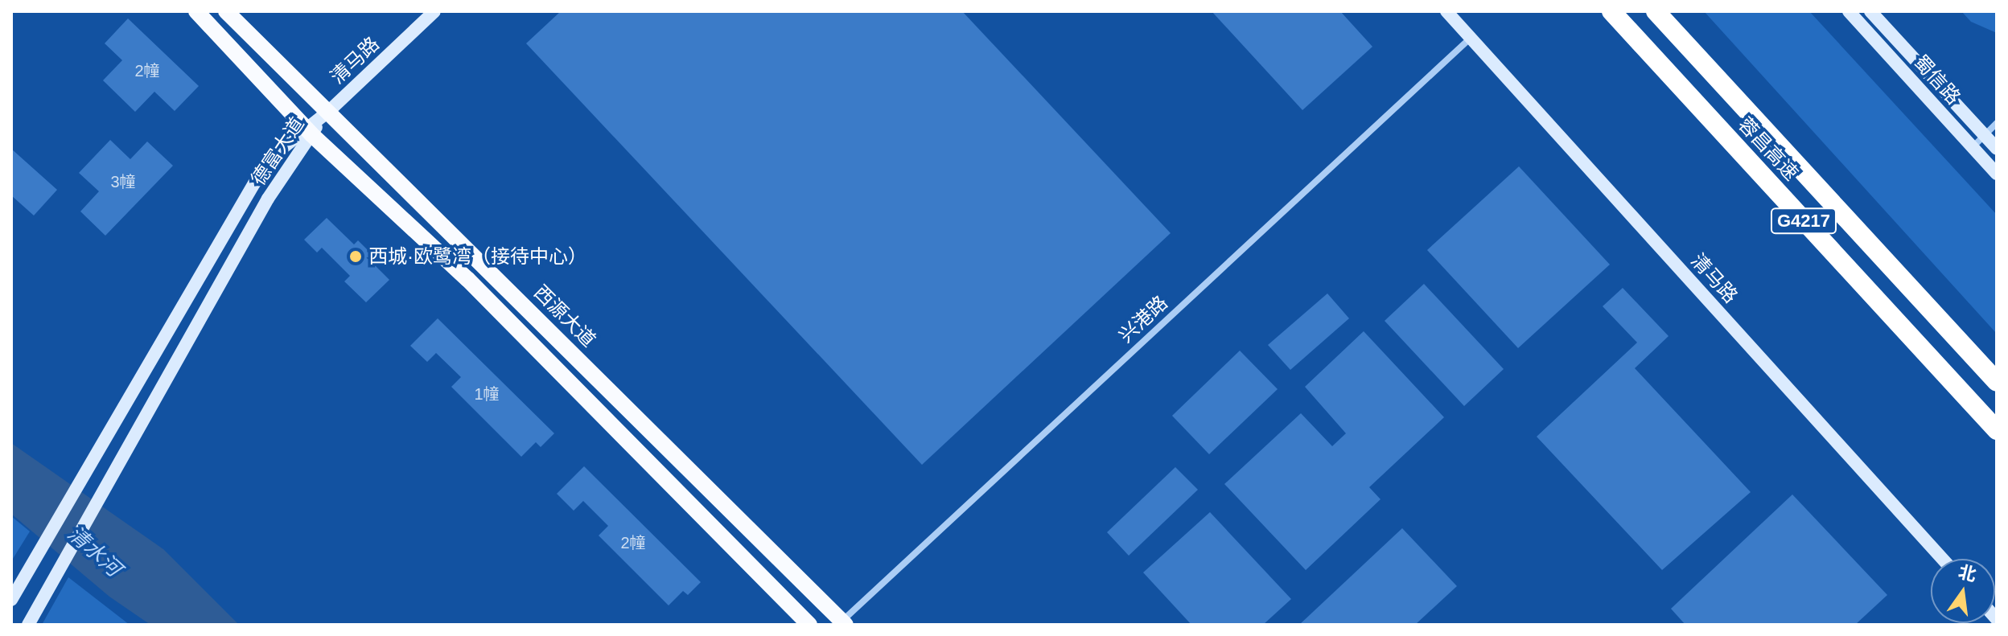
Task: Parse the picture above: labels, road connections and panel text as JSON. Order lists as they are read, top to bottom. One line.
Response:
{"streets":{"highway":["蓉昌高速","G4217"],"main road":["清马路","蜀信路","德富大道","西源大道"],"street":["兴港路"]},"crossings":[["清马路","德富大道"],["清马路","西源大道"],["清马路","兴港路"],["德富大道","西源大道"],["西源大道","兴港路"]],"water":["清水河"],"places":["西城·欧鹭湾（接待中心）"],"house_numbers":["2幢","3幢","1幢","2幢"],"north":"top"}
